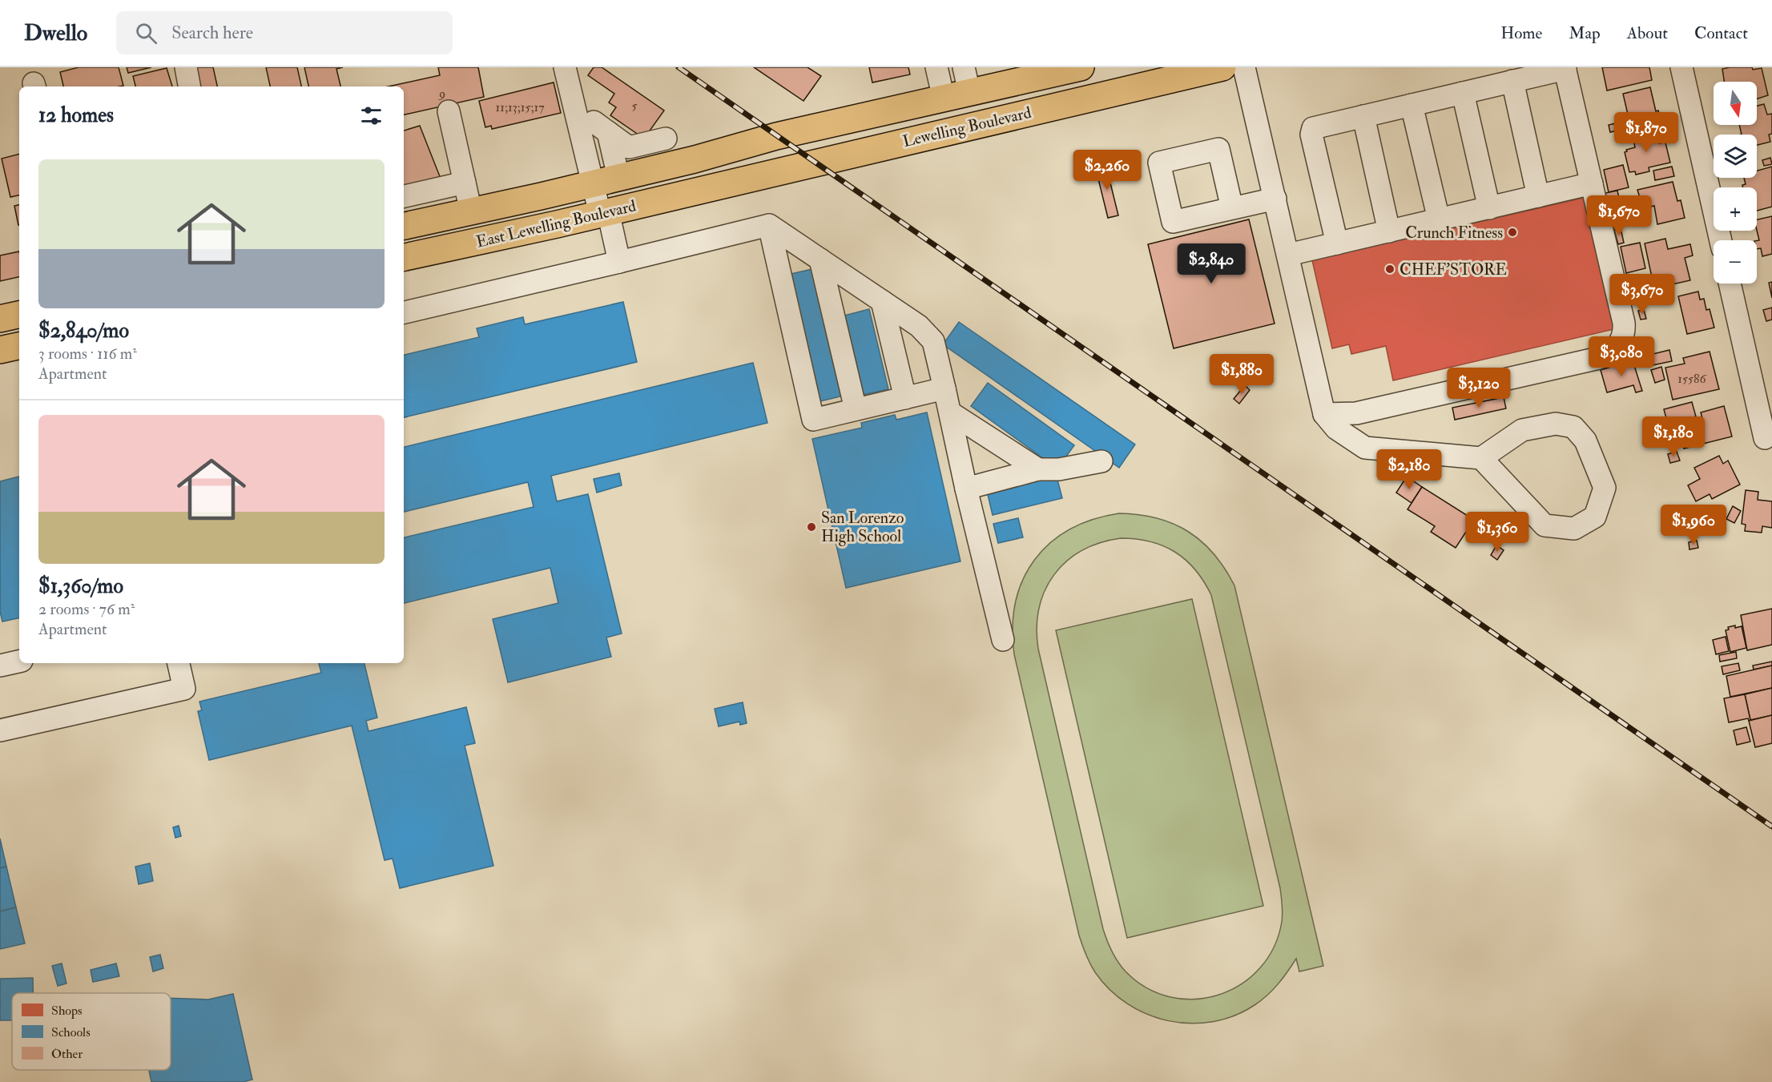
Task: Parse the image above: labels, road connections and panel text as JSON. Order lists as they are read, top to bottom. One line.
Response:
{"streets":{"main road":["Lewelling Boulevard","East Lewelling Boulevard"]},"crossings":[["Lewelling Boulevard","East Lewelling Boulevard"]],"places":["Crunch Fitness","CHEF'STORE","San Lorenzo High School"],"house_numbers":["9","5","11;13;15;17","15586"],"legend":["Shops","Schools","Other"],"north":"bottom","page":{"header":"Dwello","search":"Search here","nav":["Home","Map","About","Contact"],"map_buttons":["+","−"],"heading":"12 homes","price":["$1,870","$2,260","$1,670","$2,840","$3,670","$3,080","$1,880","$3,120","$1,180","$2,180","$1,960","$1,360"],"list":[{"name":"$2,840/mo","note":"3 rooms · 116 m² · Apartment"},{"name":"$1,360/mo","note":"2 rooms · 76 m² · Apartment"}]}}
